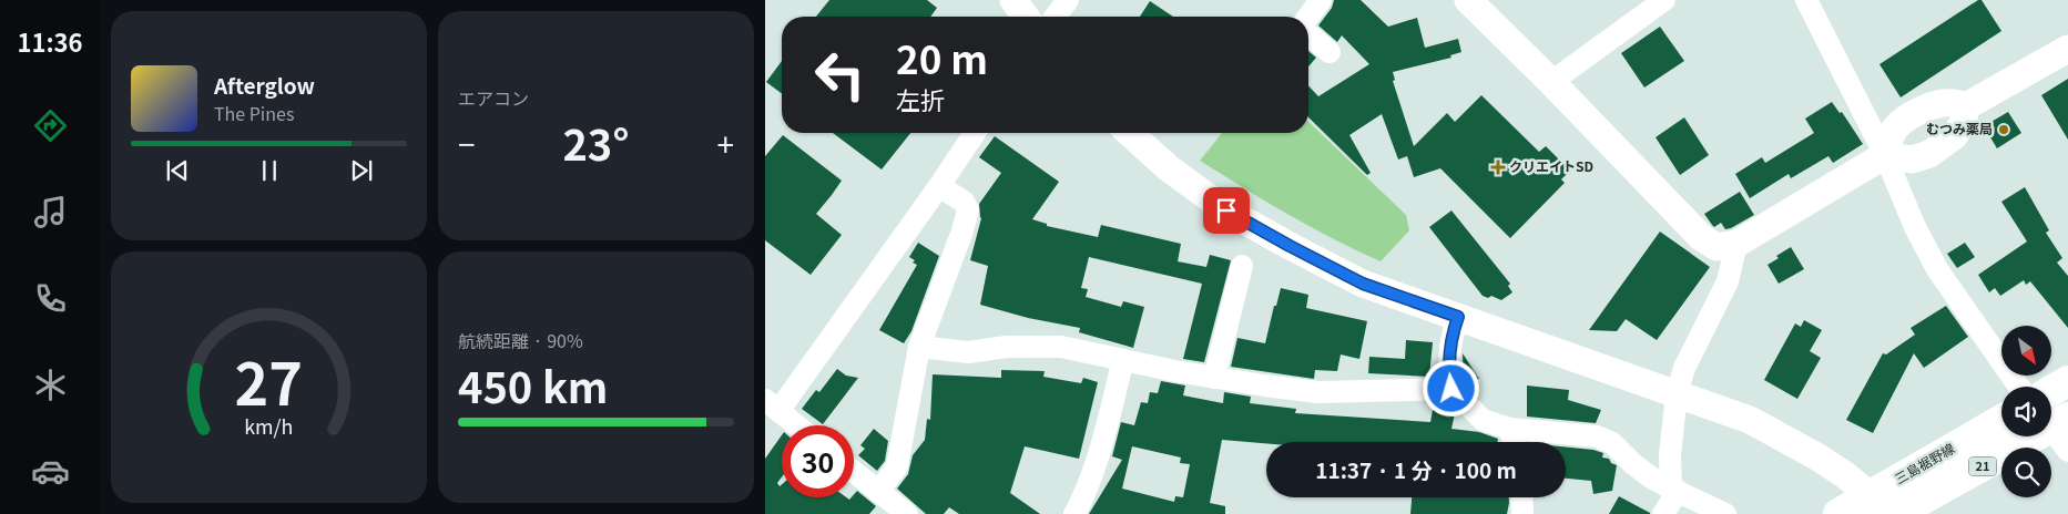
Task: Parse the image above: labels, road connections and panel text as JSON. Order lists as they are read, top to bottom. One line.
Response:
{"streets":{"main road":["三島裾野線","21"]},"places":{"other":["むつみ薬局"],"health":["クリエイトSD"]},"north":"bottom right","page":{"tabs":"11:36","tile":["エアコン",["航続距離 · 90%","450 km"]],"turn":["20 m","左折"],"song":["Afterglow","The Pines"],"heat":["−","23°","+"],"limit":"30","trip":"11:37 · 1 分 · 100 m","gauge":["27","km/h"]}}
